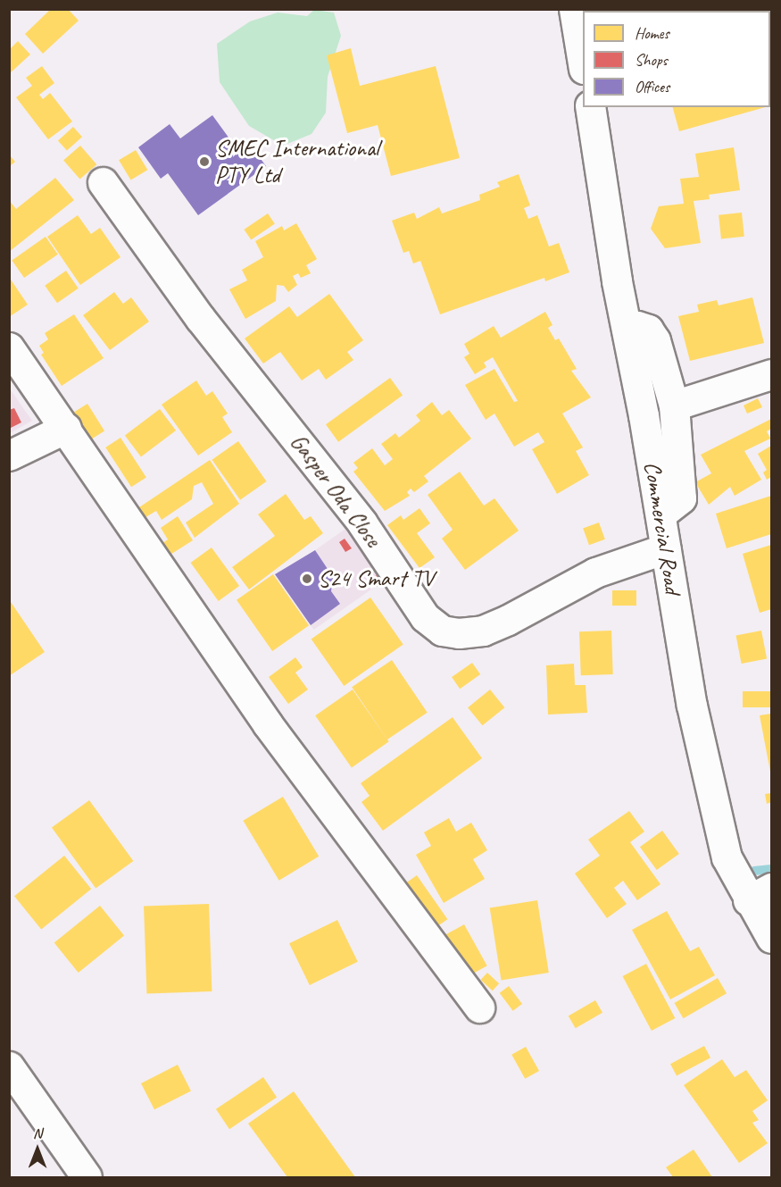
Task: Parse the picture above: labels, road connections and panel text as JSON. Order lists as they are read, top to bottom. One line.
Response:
{"streets":{"street":["Gasper Oda Close","Commercial Road"]},"crossings":[["Gasper Oda Close","Commercial Road"]],"places":["SMEC International PTY Ltd","S24 Smart TV"],"legend":["Homes","Shops","Offices"],"north":"top"}
